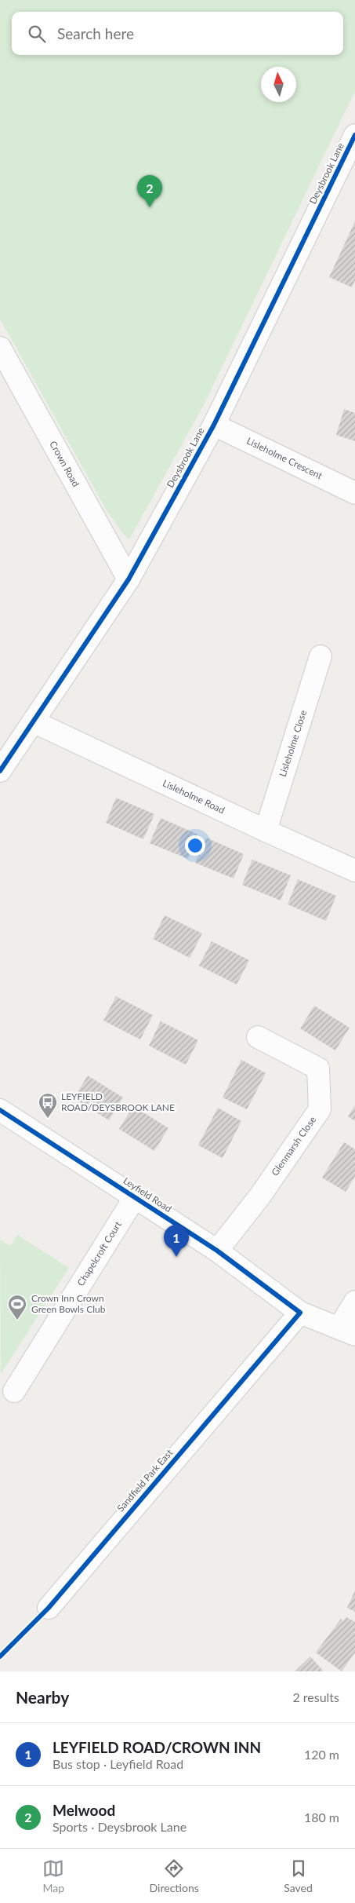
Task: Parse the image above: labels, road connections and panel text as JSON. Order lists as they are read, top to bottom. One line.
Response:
{"streets":{"street":["Deysbrook Lane","Lisleholme Crescent","Crown Road","Lisleholme Close","Lisleholme Road","Glenmarsh Close","Leyfield Road","Chapelcroft Court","Sandfield Park East"]},"crossings":[["Deysbrook Lane","Lisleholme Crescent"],["Deysbrook Lane","Crown Road"],["Deysbrook Lane","Lisleholme Road"],["Lisleholme Close","Lisleholme Road"],["Glenmarsh Close","Leyfield Road"],["Leyfield Road","Chapelcroft Court"],["Leyfield Road","Sandfield Park East"]],"places":{"bus stop":["LEYFIELD ROAD/DEYSBROOK LANE"],"sports":["Crown Inn Crown Green Bowls Club"]},"north":"top","page":{"search":"Search here","pins":["2","1"],"heading":["Nearby","2 results"],"list":[{"mark":"1","name":"LEYFIELD ROAD/CROWN INN","note":"Bus stop · Leyfield Road","value":"120 m"},{"mark":"2","name":"Melwood","note":"Sports · Deysbrook Lane","value":"180 m"}],"nav":["Map","Directions","Saved"]}}
